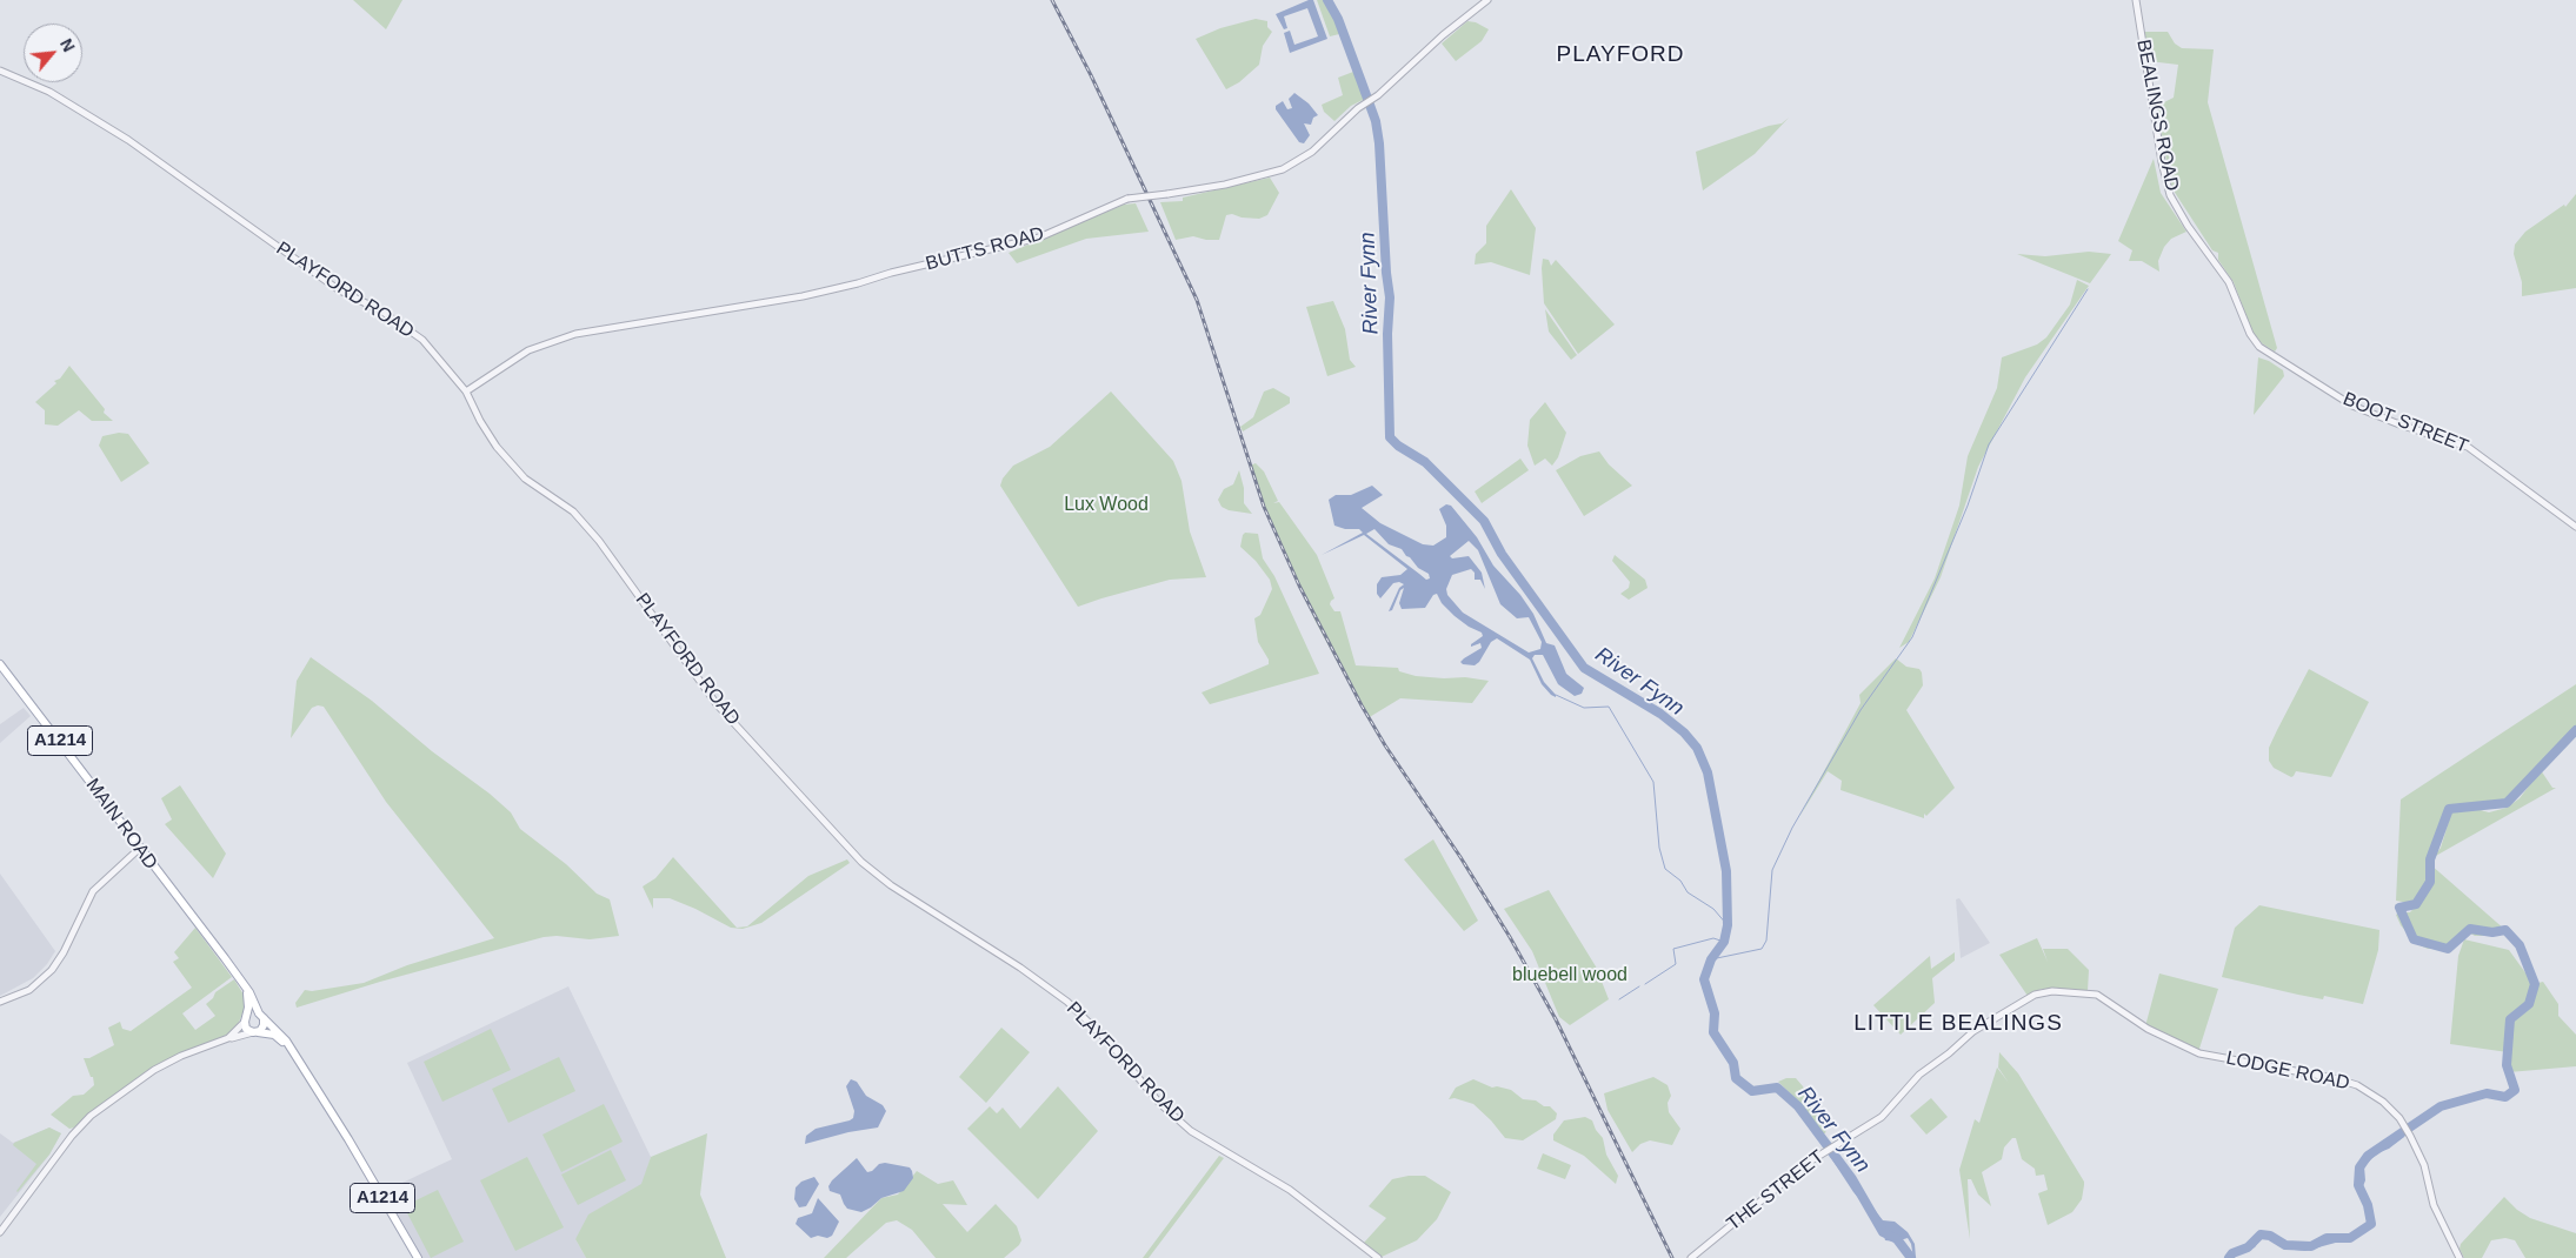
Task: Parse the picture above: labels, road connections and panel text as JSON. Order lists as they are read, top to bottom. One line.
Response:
{"streets":{"main road":["A1214","MAIN ROAD"],"street":["BEALINGS ROAD","BUTTS ROAD","PLAYFORD ROAD","BOOT STREET","LODGE ROAD","THE STREET"]},"crossings":[["BEALINGS ROAD","BOOT STREET"],["BUTTS ROAD","PLAYFORD ROAD"],["LODGE ROAD","THE STREET"]],"districts":["PLAYFORD","LITTLE BEALINGS"],"water":["River Fynn"],"parks":["Lux Wood","bluebell wood"],"north":"top right"}
